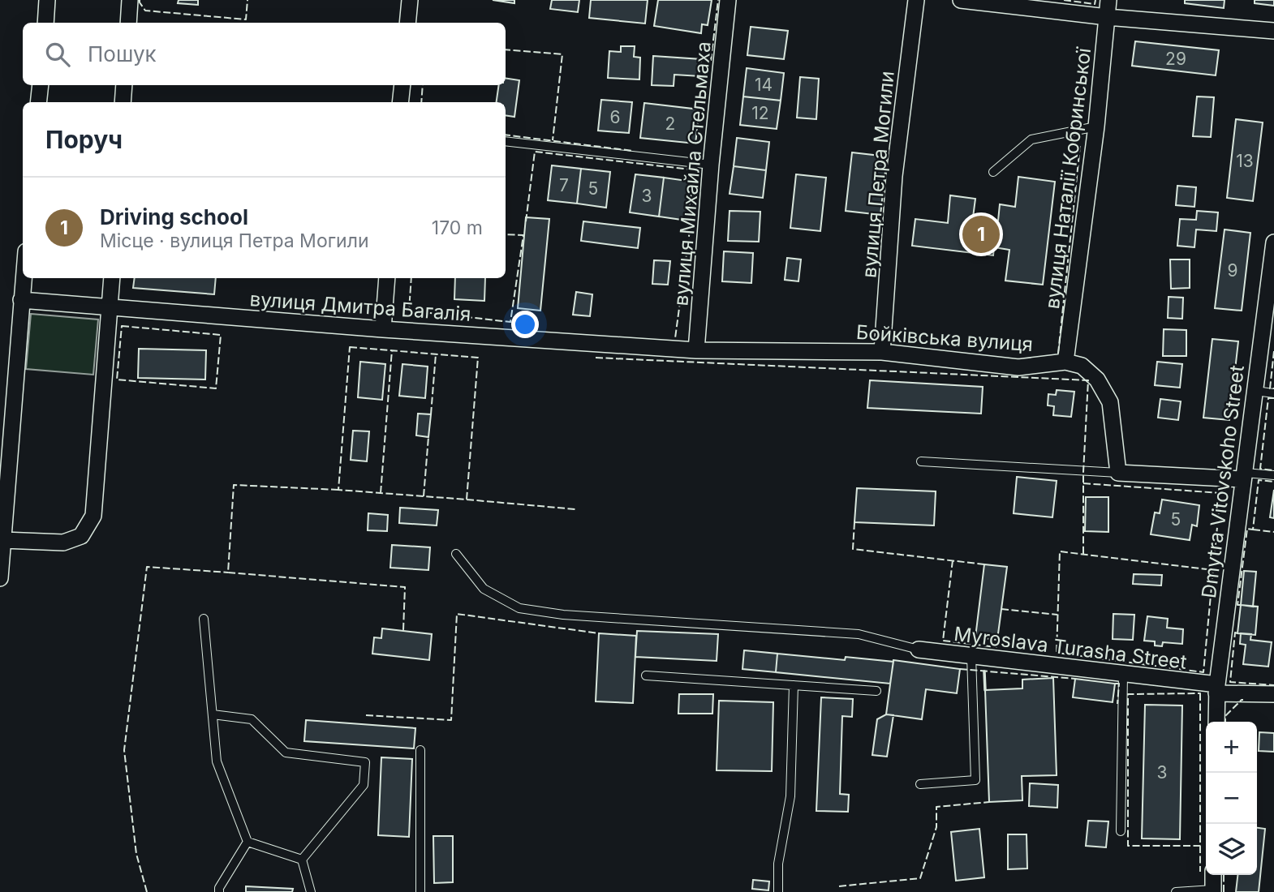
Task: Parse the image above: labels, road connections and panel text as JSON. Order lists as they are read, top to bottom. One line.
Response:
{"streets":{"street":["вулиця Михайла Стельмаха","вулиця Петра Могили","вулиця Наталії Кобринської","вулиця Дмитра Багалія","Бойківська вулиця","Dmytra Vitovskoho Street","Myroslava Turasha Street"]},"crossings":[["вулиця Михайла Стельмаха","вулиця Дмитра Багалія"],["вулиця Михайла Стельмаха","Бойківська вулиця"],["вулиця Петра Могили","Бойківська вулиця"],["вулиця Наталії Кобринської","Бойківська вулиця"],["вулиця Дмитра Багалія","Бойківська вулиця"],["Dmytra Vitovskoho Street","Myroslava Turasha Street"]],"house_numbers":["29","14","12","6","2","13","7","5","3","9","5","3"],"page":{"search":"Пошук","heading":"Поруч","list":[{"mark":"1","name":"Driving school","note":"Місце · вулиця Петра Могили","value":"170 m"}],"pins":"1","map_buttons":["+","−"]}}
